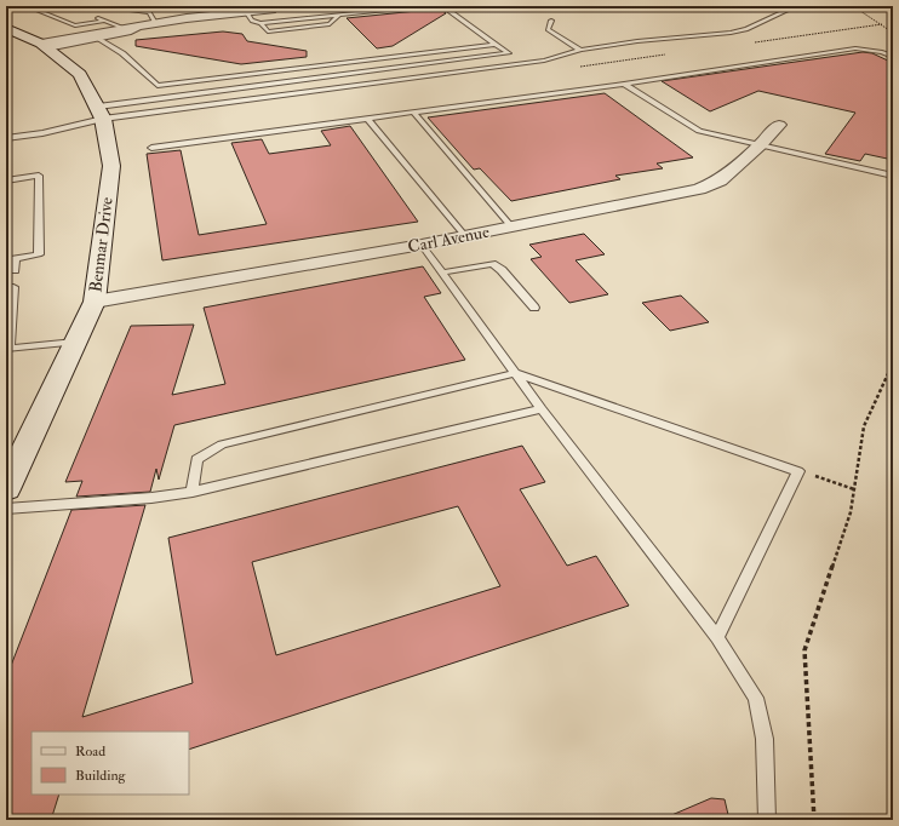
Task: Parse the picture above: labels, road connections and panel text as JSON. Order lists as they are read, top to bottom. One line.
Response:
{"streets":{"street":["Carl Avenue","Benmar Drive"]},"crossings":[["Carl Avenue","Benmar Drive"]],"legend":["Road","Building"]}
